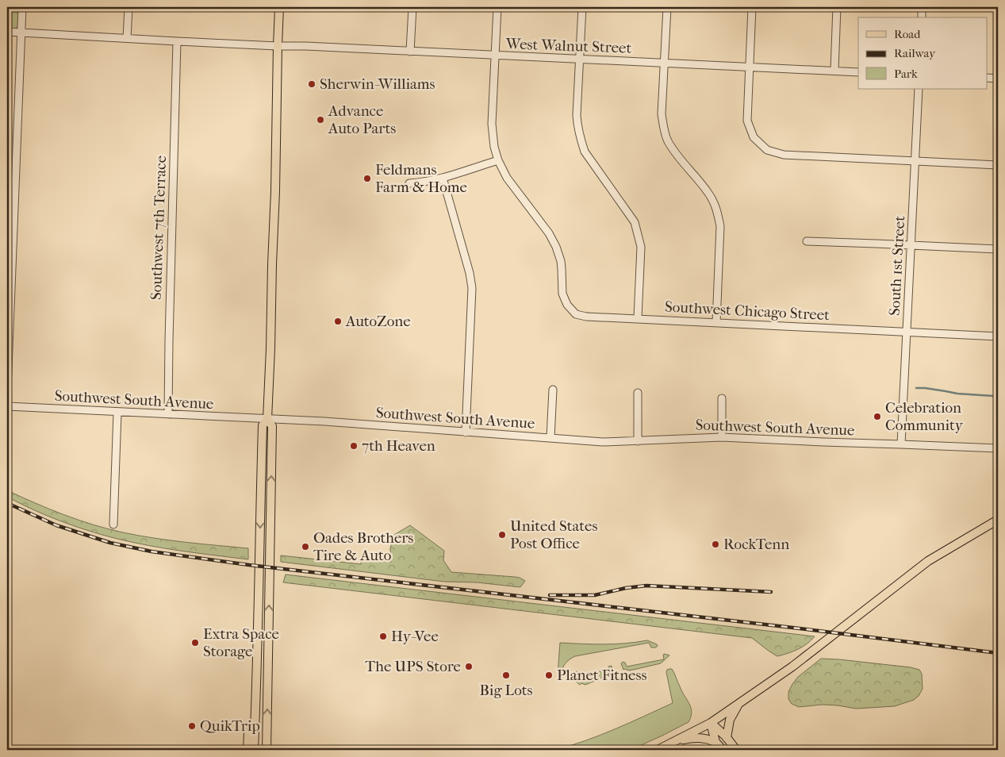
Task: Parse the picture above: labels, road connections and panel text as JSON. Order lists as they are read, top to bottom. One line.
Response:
{"streets":{"street":["West Walnut Street","Southwest 7th Terrace","South 1st Street","Southwest Chicago Street","Southwest South Avenue"]},"crossings":[["West Walnut Street","Southwest 7th Terrace"],["Southwest 7th Terrace","Southwest South Avenue"],["South 1st Street","Southwest Chicago Street"],["South 1st Street","Southwest South Avenue"]],"places":["Sherwin-Williams","Advance Auto Parts","Feldmans Farm & Home","AutoZone","Celebration Community","7th Heaven","United States Post Office","RockTenn","Oades Brothers Tire & Auto","Hy-Vee","Extra Space Storage","The UPS Store","Big Lots","Planet Fitness","QuikTrip"],"legend":["Road","Railway","Park"]}
